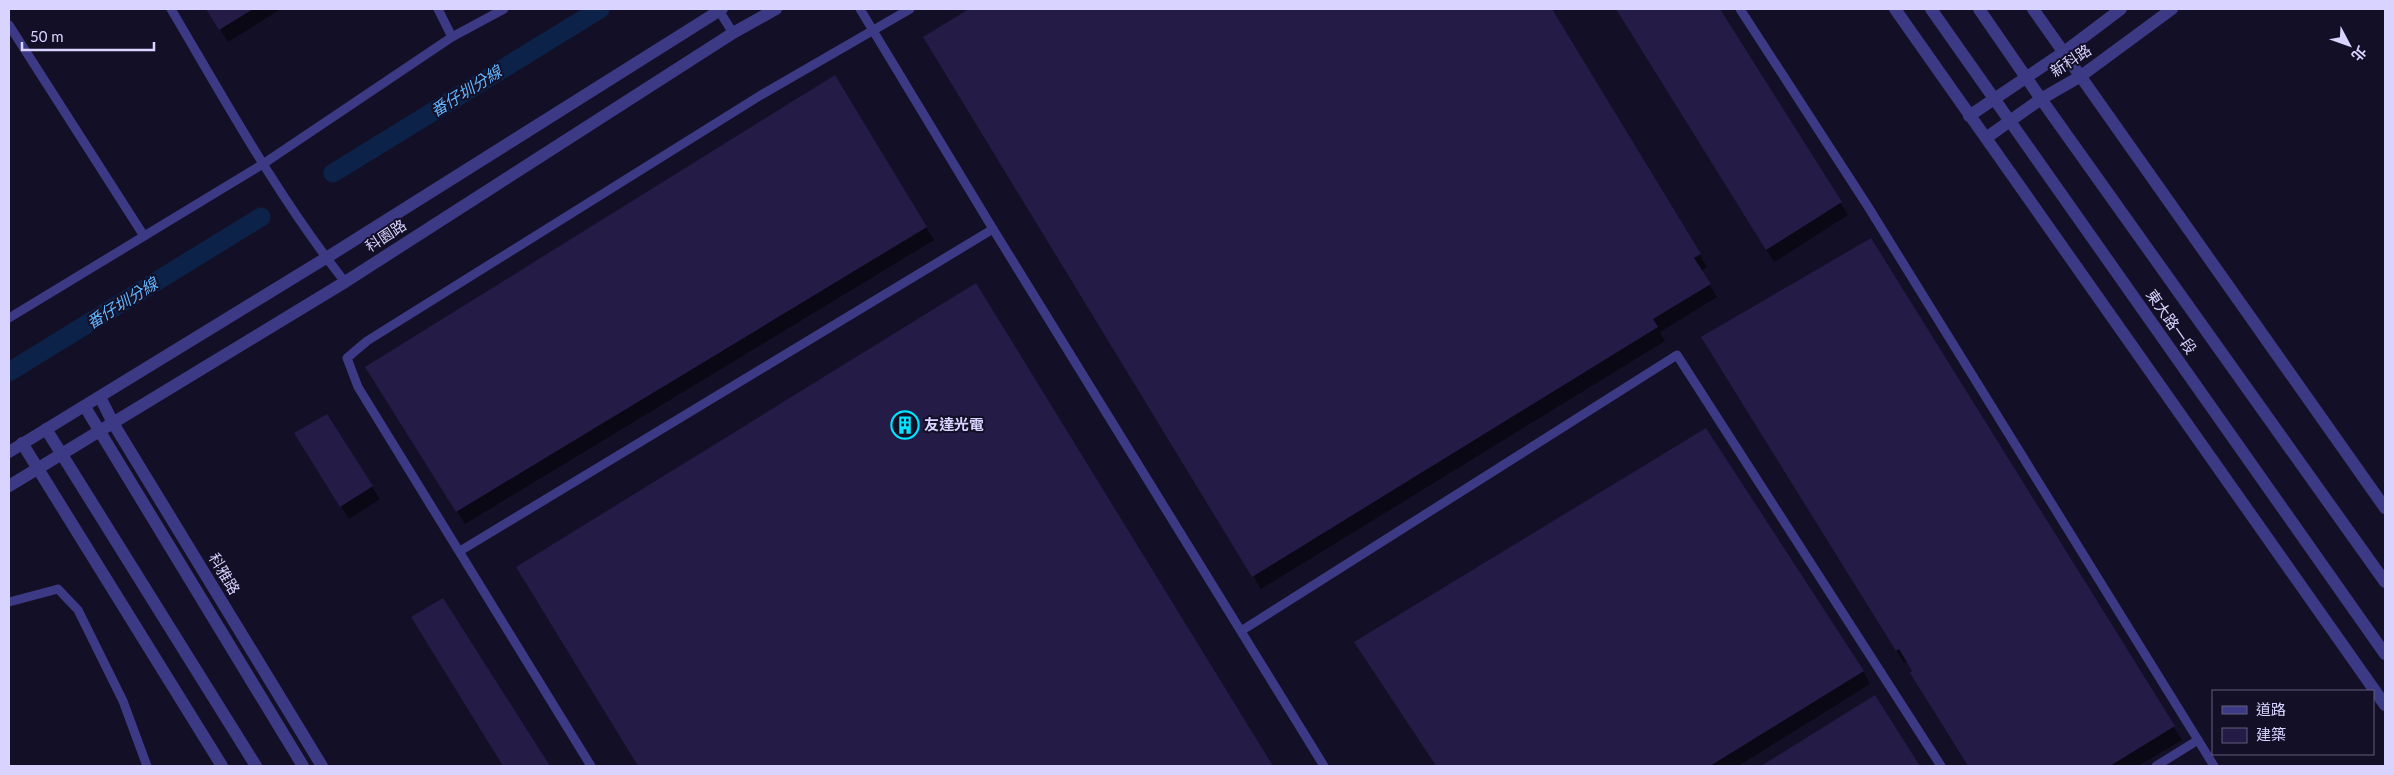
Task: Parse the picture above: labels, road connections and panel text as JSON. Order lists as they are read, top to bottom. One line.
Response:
{"streets":{"street":["新科路","科園路","東大路一段","科雅路"]},"crossings":[["新科路","東大路一段"],["科園路","科雅路"]],"water":["番仔圳分線"],"places":{"building":["友達光電"]},"legend":["道路","建築"],"scale_bar":"50 m","north":"bottom right"}
